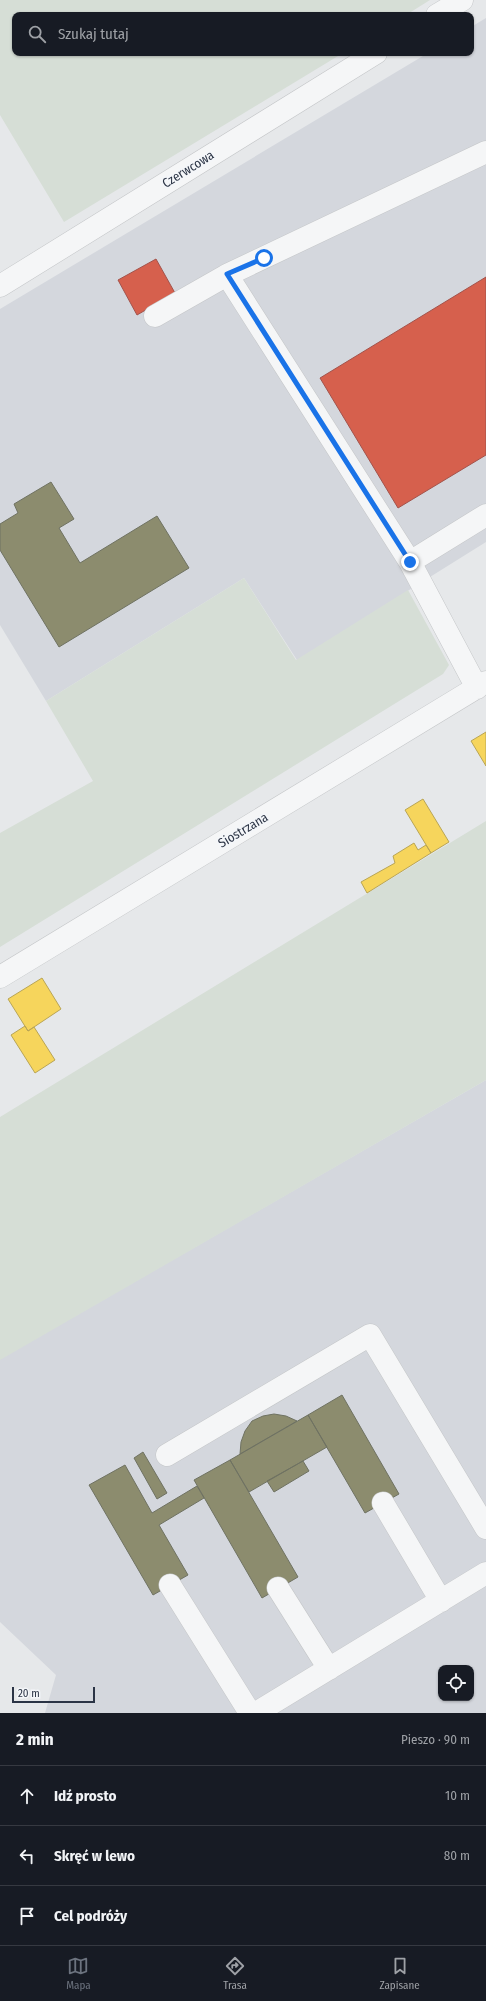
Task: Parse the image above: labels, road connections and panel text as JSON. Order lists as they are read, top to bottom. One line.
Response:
{"streets":{"street":["Czerwcowa","Siostrzana"]},"scale_bar":"20 m","page":{"search":"Szukaj tutaj","scale":"20 m","heading":["2 min","Pieszo · 90 m"],"list":[["Idź prosto","10 m"],["Skręć w lewo","80 m"],"Cel podróży"],"nav":["Mapa","Trasa","Zapisane"]}}
